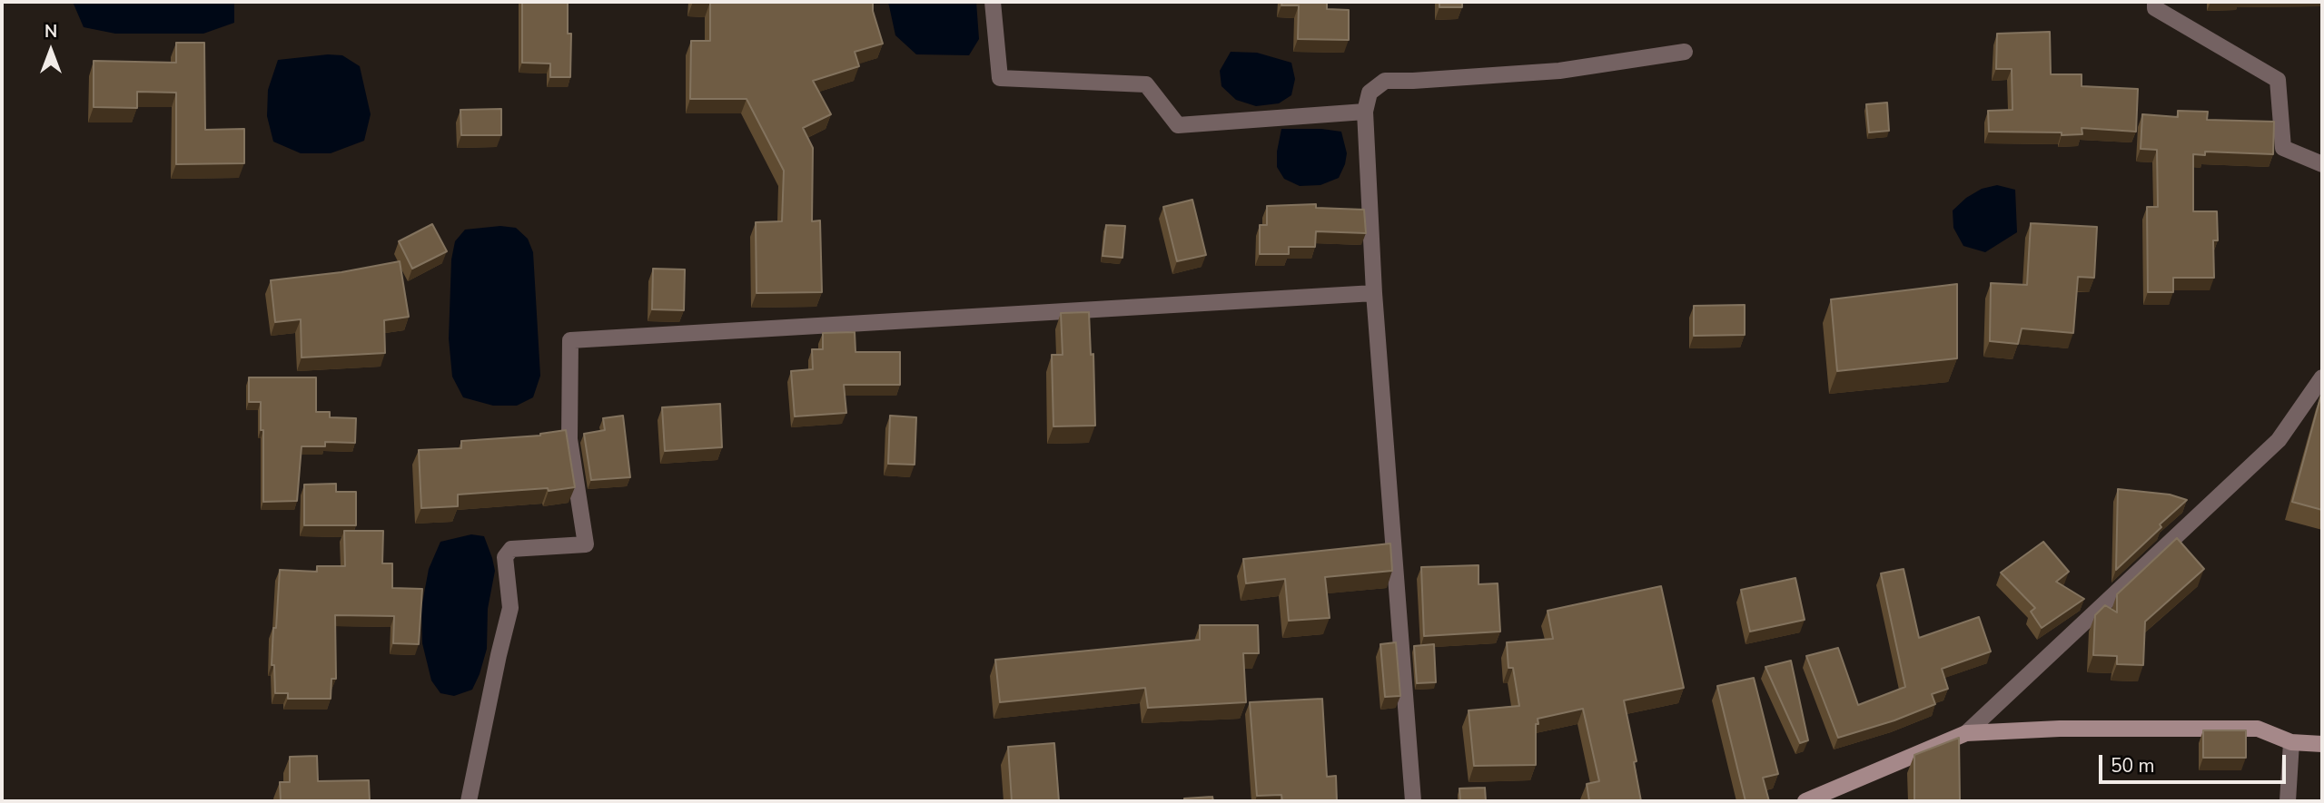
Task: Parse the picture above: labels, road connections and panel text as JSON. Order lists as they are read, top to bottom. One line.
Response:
{"scale_bar":"50 m","north":"top"}
